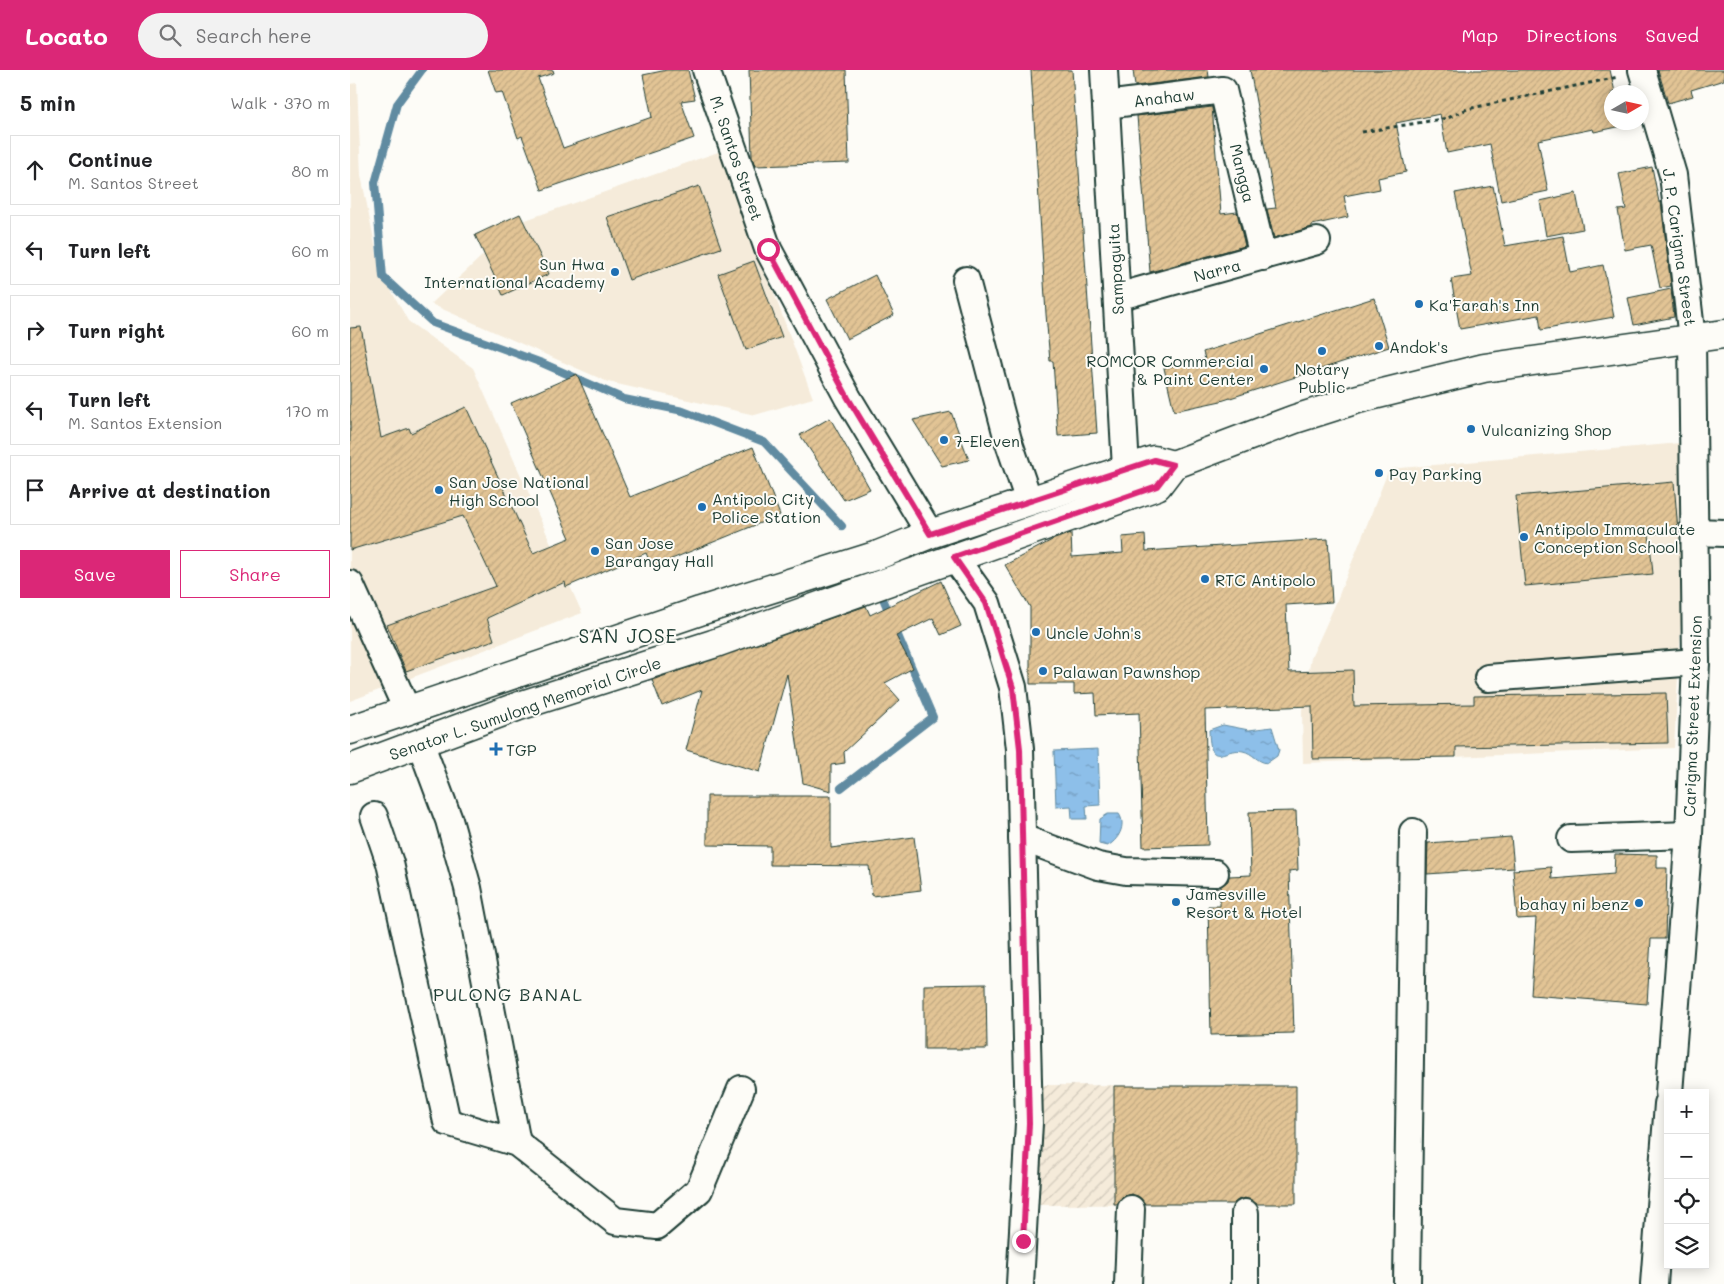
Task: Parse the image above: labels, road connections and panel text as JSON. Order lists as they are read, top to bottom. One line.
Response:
{"streets":{"main road":["Senator L. Sumulong Memorial Circle"],"street":["Anahaw","M. Santos Street","Mangga","J. P. Carigma Street","Sampaguita","Narra","Carigma Street Extension"]},"crossings":[["Anahaw","Mangga"],["Anahaw","Sampaguita"],["Mangga","Narra"],["J. P. Carigma Street","Carigma Street Extension"],["Sampaguita","Narra"]],"districts":["SAN JOSE","PULONG BANAL"],"places":{"other":["Sun Hwa International Academy","Ka'Farah's Inn","Andok's","Notary Public","ROMCOR Commercial & Paint Center","Vulcanizing Shop","7-Eleven","Pay Parking","San Jose National High School","Antipolo City Police Station","Antipolo Immaculate Conception School","San Jose Barangay Hall","RTC Antipolo","Uncle John's","Palawan Pawnshop","Jamesville Resort & Hotel","bahay ni benz"],"health":["TGP"]},"north":"right","page":{"header":"Locato","search":"Search here","nav":["Map","Directions","Saved"],"heading":["5 min","Walk · 370 m"],"list":[["Continue","M. Santos Street","80 m"],["Turn left","60 m"],["Turn right","60 m"],["Turn left","M. Santos Extension","170 m"],"Arrive at destination"],"buttons":["Save","Share"],"map_buttons":["+","−"]}}
